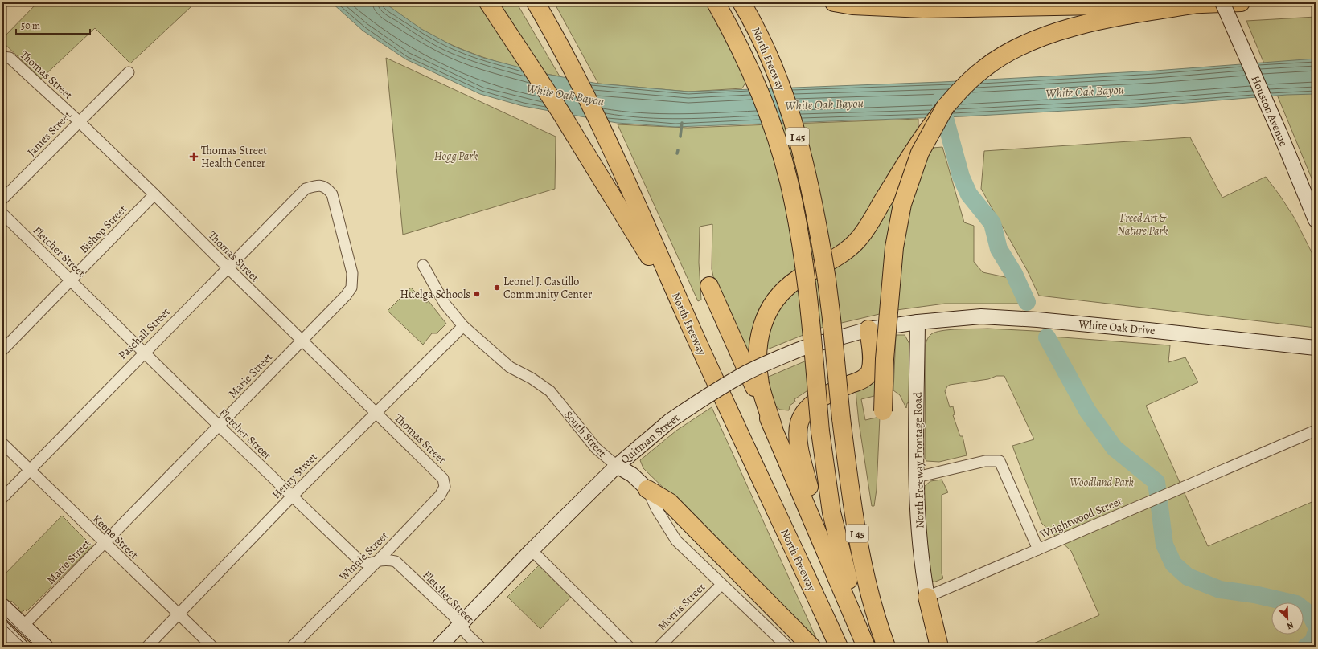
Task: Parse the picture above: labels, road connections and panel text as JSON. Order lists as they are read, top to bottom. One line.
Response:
{"streets":{"highway":["North Freeway","I 45"],"main road":["Houston Avenue","White Oak Drive","South Street","Quitman Street","North Freeway Frontage Road"],"street":["Thomas Street","James Street","Bishop Street","Fletcher Street","Paschall Street","Marie Street","Henry Street","Wrightwood Street","Keene Street","Winnie Street","Morris Street"]},"crossings":[["Thomas Street","James Street"],["Thomas Street","Bishop Street"],["Thomas Street","Paschall Street"],["Thomas Street","Marie Street"],["Thomas Street","Henry Street"],["Thomas Street","Winnie Street"],["Bishop Street","Fletcher Street"],["Fletcher Street","Paschall Street"],["Fletcher Street","Marie Street"],["Fletcher Street","Quitman Street"],["Fletcher Street","Henry Street"],["Fletcher Street","Winnie Street"],["White Oak Drive","Quitman Street"],["White Oak Drive","North Freeway Frontage Road"],["Paschall Street","Marie Street"],["Paschall Street","Keene Street"],["Marie Street","Keene Street"],["South Street","Quitman Street"],["South Street","Henry Street"],["South Street","Morris Street"],["Quitman Street","North Freeway Frontage Road"],["North Freeway Frontage Road","Wrightwood Street"],["Henry Street","Keene Street"]],"water":["White Oak Bayou"],"parks":["Hogg Park","Freed Art & Nature Park","Woodland Park"],"places":{"health":["Thomas Street Health Center"],"other":["Leonel J. Castillo Community Center","Huelga Schools"]},"scale_bar":"50 m","north":"bottom right"}
